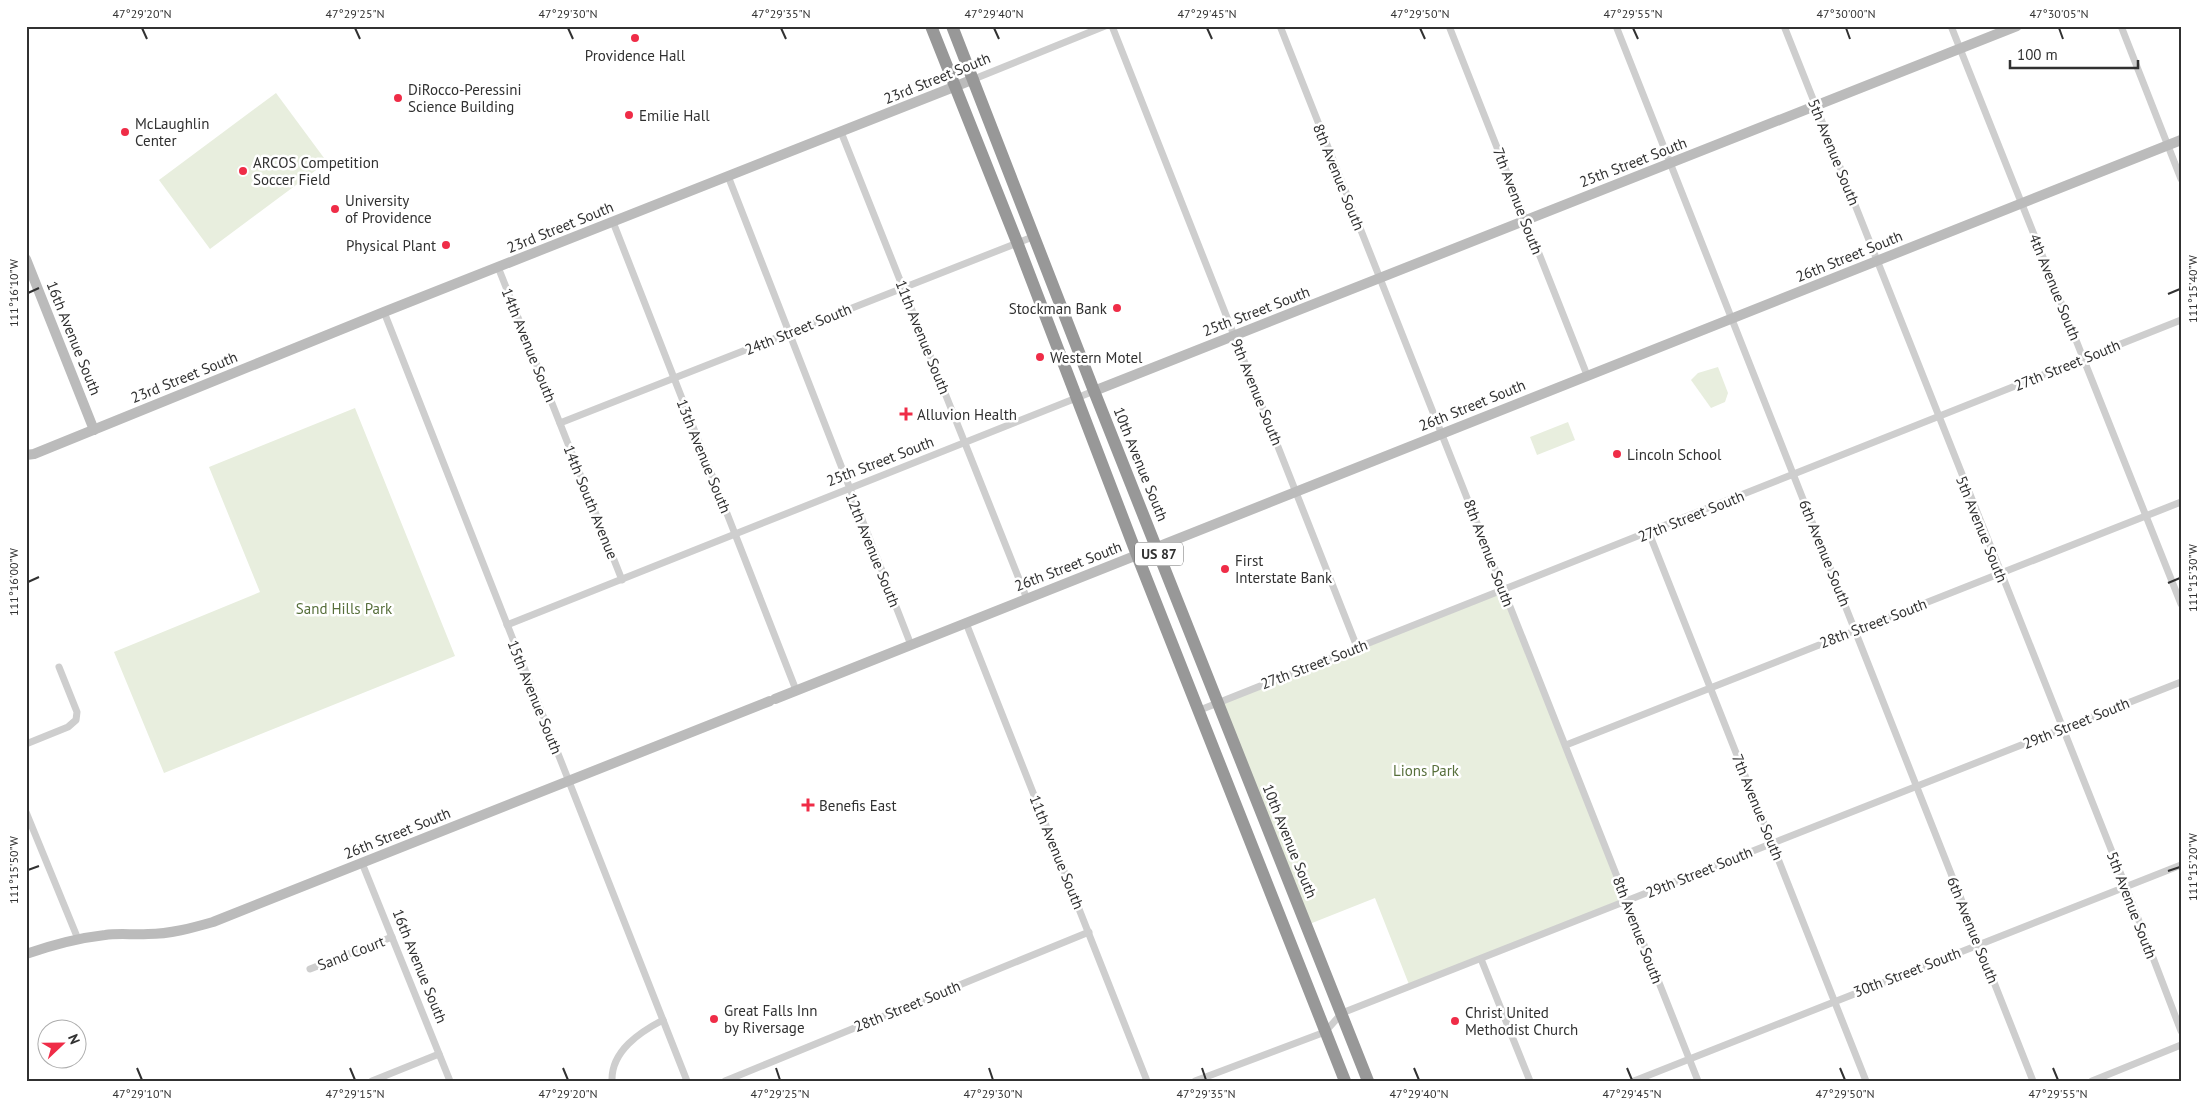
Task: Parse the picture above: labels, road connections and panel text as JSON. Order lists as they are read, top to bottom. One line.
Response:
{"streets":{"highway":["10th Avenue South","US 87"],"street":["23rd Street South","5th Avenue South","25th Street South","8th Avenue South","7th Avenue South","26th Street South","4th Avenue South","24th Street South","11th Avenue South","16th Avenue South","14th Avenue South","27th Street South","9th Avenue South","13th Avenue South","14th South Avenue","12th Avenue South","6th Avenue South","28th Street South","15th Avenue South","29th Street South","Sand Court","30th Street South"]},"crossings":[["23rd Street South","11th Avenue South"],["23rd Street South","16th Avenue South"],["23rd Street South","14th Avenue South"],["23rd Street South","13th Avenue South"],["23rd Street South","10th Avenue South"],["23rd Street South","12th Avenue South"],["23rd Street South","US 87"],["23rd Street South","15th Avenue South"],["5th Avenue South","25th Street South"],["5th Avenue South","26th Street South"],["5th Avenue South","27th Street South"],["5th Avenue South","28th Street South"],["5th Avenue South","29th Street South"],["5th Avenue South","30th Street South"],["25th Street South","8th Avenue South"],["25th Street South","7th Avenue South"],["25th Street South","4th Avenue South"],["25th Street South","11th Avenue South"],["25th Street South","9th Avenue South"],["25th Street South","13th Avenue South"],["25th Street South","10th Avenue South"],["25th Street South","14th South Avenue"],["25th Street South","12th Avenue South"],["25th Street South","6th Avenue South"],["25th Street South","US 87"],["25th Street South","15th Avenue South"],["8th Avenue South","26th Street South"],["8th Avenue South","27th Street South"],["8th Avenue South","28th Street South"],["8th Avenue South","29th Street South"],["8th Avenue South","30th Street South"],["7th Avenue South","26th Street South"],["7th Avenue South","27th Street South"],["7th Avenue South","28th Street South"],["7th Avenue South","29th Street South"],["7th Avenue South","30th Street South"],["26th Street South","4th Avenue South"],["26th Street South","11th Avenue South"],["26th Street South","16th Avenue South"],["26th Street South","9th Avenue South"],["26th Street South","13th Avenue South"],["26th Street South","10th Avenue South"],["26th Street South","12th Avenue South"],["26th Street South","6th Avenue South"],["26th Street South","US 87"],["26th Street South","15th Avenue South"],["4th Avenue South","27th Street South"],["4th Avenue South","28th Street South"],["24th Street South","11th Avenue South"],["24th Street South","14th Avenue South"],["24th Street South","13th Avenue South"],["24th Street South","10th Avenue South"],["24th Street South","14th South Avenue"],["24th Street South","12th Avenue South"],["24th Street South","US 87"],["11th Avenue South","28th Street South"],["16th Avenue South","Sand Court"],["14th Avenue South","14th South Avenue"],["27th Street South","9th Avenue South"],["27th Street South","10th Avenue South"],["27th Street South","6th Avenue South"],["27th Street South","US 87"],["10th Avenue South","29th Street South"],["6th Avenue South","28th Street South"],["6th Avenue South","29th Street South"],["6th Avenue South","30th Street South"],["US 87","29th Street South"]],"parks":["Sand Hills Park","Lions Park"],"places":{"other":["Providence Hall","DiRocco-Peressini Science Building","Emilie Hall","McLaughlin Center","ARCOS Competition Soccer Field","University of Providence","Physical Plant","Stockman Bank","Western Motel","Lincoln School","First Interstate Bank","Great Falls Inn by Riversage","Christ United Methodist Church"],"health":["Alluvion Health","Benefis East"]},"scale_bar":"100 m","north":"right","coordinates":["47°29'20\"N","47°29'25\"N","47°29'30\"N","47°29'35\"N","47°29'40\"N","47°29'45\"N","47°29'50\"N","47°29'55\"N","47°30'00\"N","47°30'05\"N","111°15'40\"W","111°16'10\"W","111°15'30\"W","111°16'00\"W","111°15'20\"W","111°15'50\"W","47°29'10\"N","47°29'15\"N"]}
